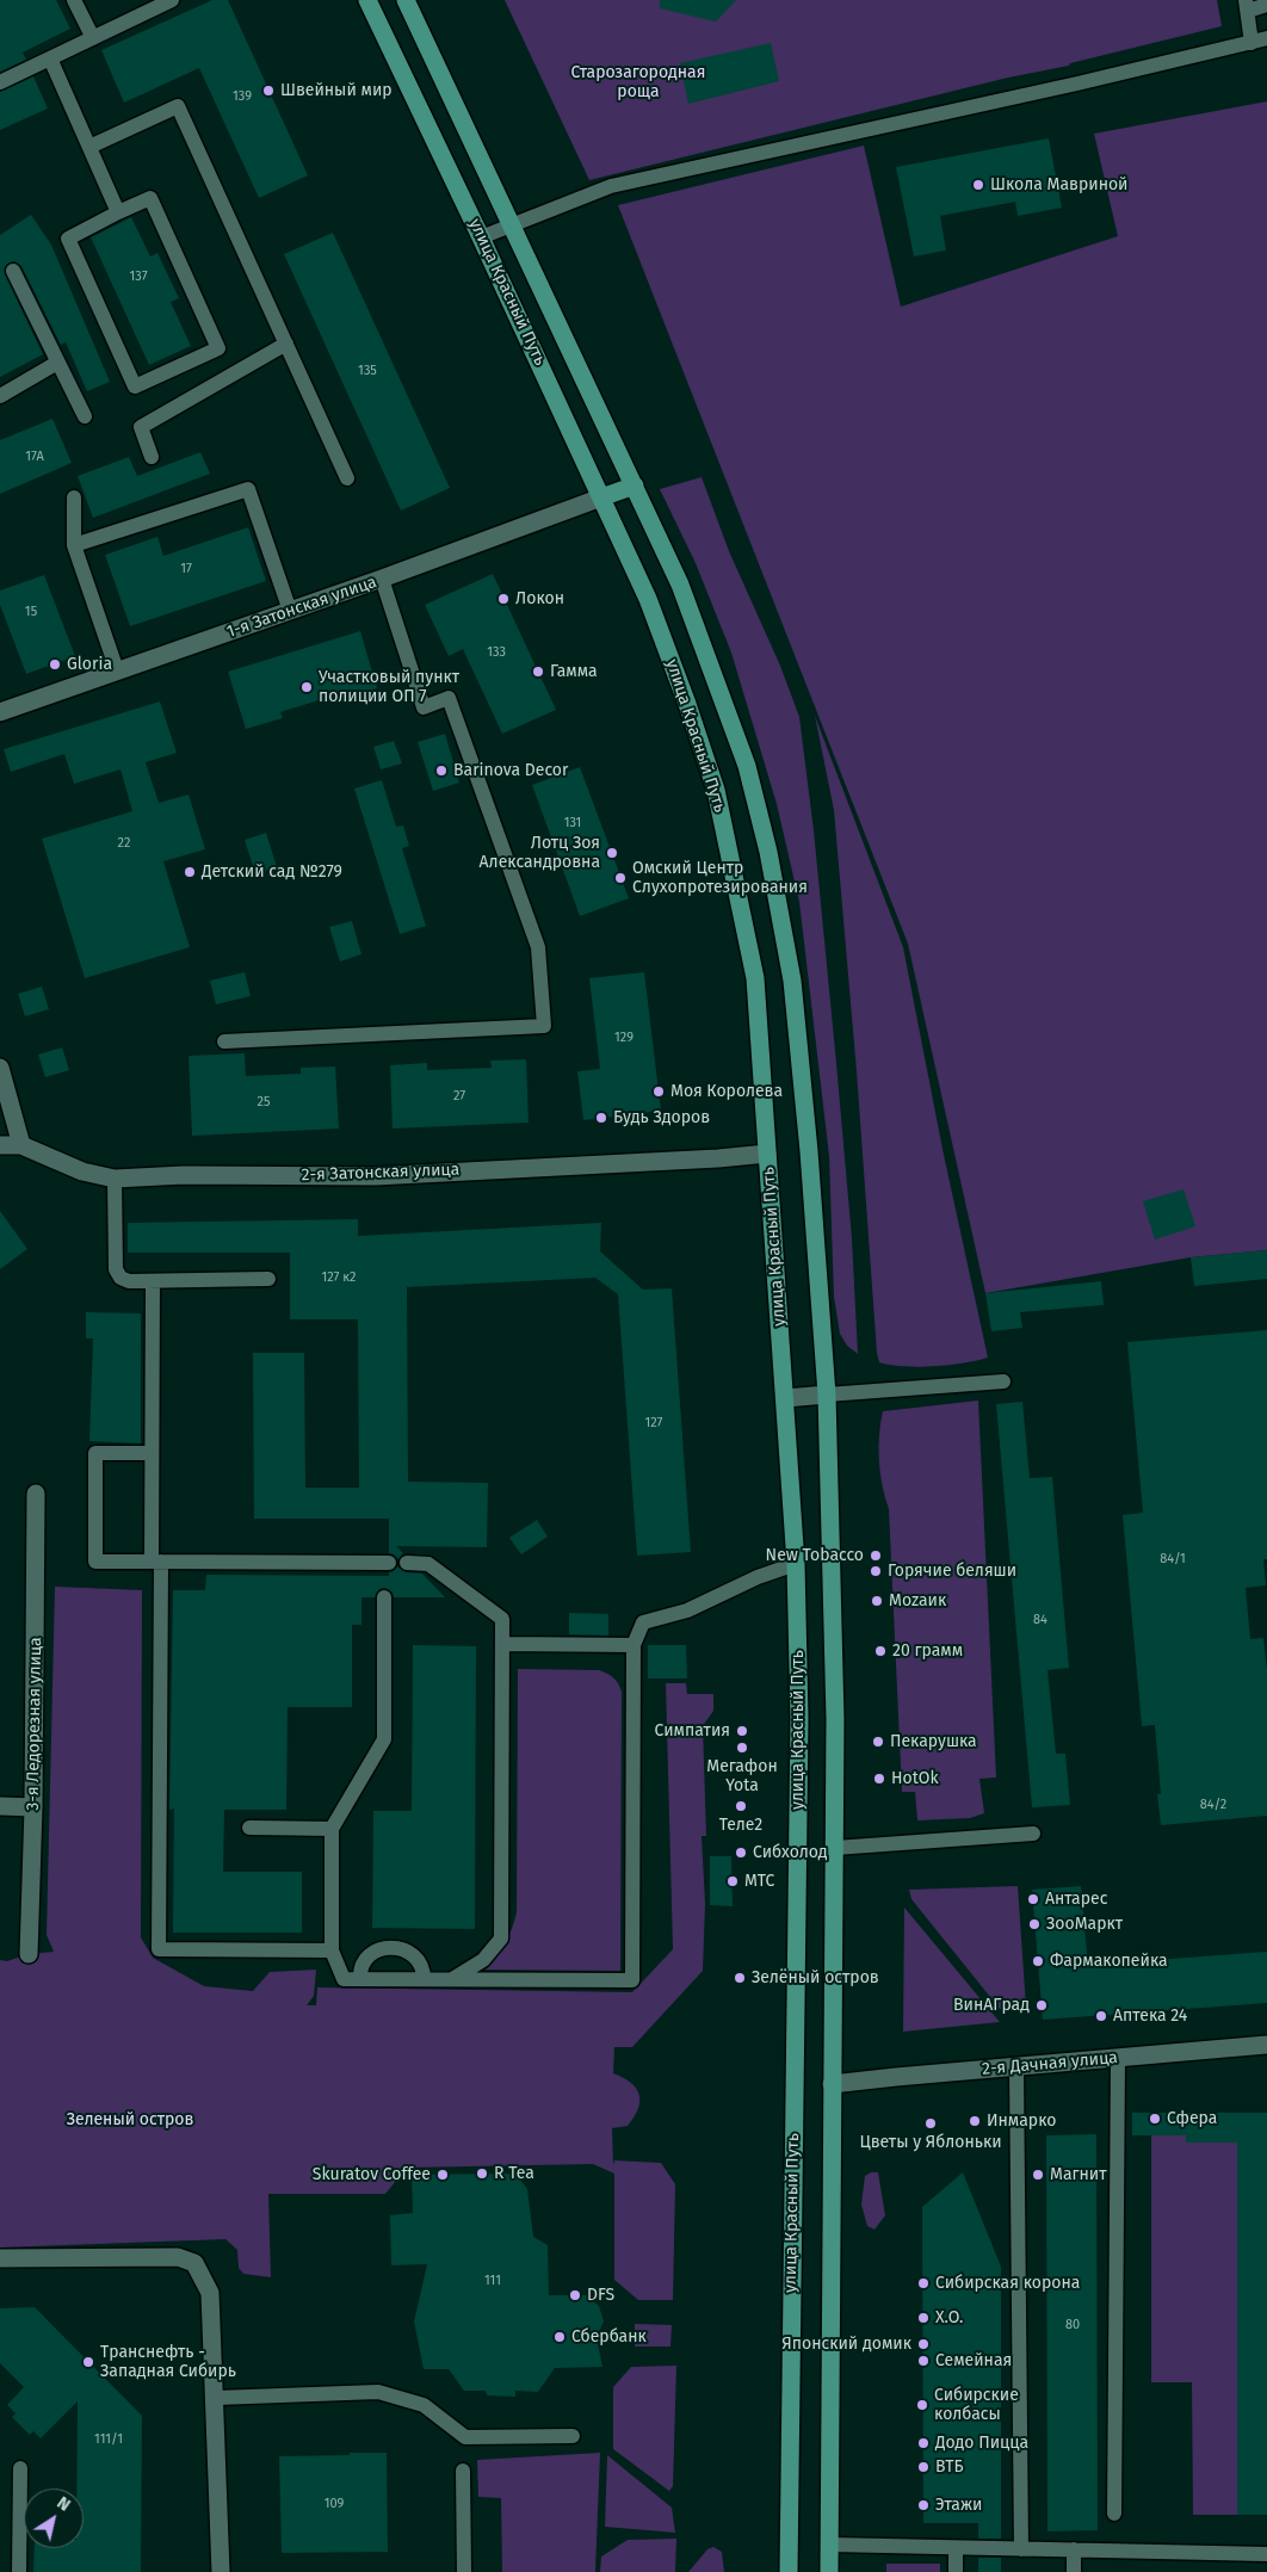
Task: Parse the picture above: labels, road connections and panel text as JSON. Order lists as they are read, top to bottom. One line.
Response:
{"streets":{"main road":["улица Красный Путь"],"street":["1-я Затонская улица","2-я Затонская улица","3-я Ледорезная улица","2-я Дачная улица"]},"crossings":[["улица Красный Путь","1-я Затонская улица"],["улица Красный Путь","2-я Затонская улица"],["улица Красный Путь","2-я Дачная улица"]],"parks":["Старозагородная роща","Зеленый остров"],"places":["Швейный мир","Школа Мавриной","Локон","Gloria","Гамма","Участковый пункт полиции ОП 7","Barinova Decor","Лотц Зоя Александровна","Детский сад №279","Омский Центр Слухопротезирования","Моя Королева","Будь Здоров","New Tobacco","Горячие беляши","Mozaик","20 грамм","Симпатия","Пекарушка","Мегафон Yota","HotOk","Теле2","Сибхолод","МТС","Антарес","ЗооМаркт","Фармакопейка","Зелёный остров","ВинАГрад","Аптека 24","Сфера","Инмарко","Цветы у Яблоньки","R Tea","Skuratov Coffee","Магнит","Сибирская корона","DFS","X.O.","Сбербанк","Японский домик","Семейная","Транснефть - Западная Сибирь","Сибирские колбасы","Додо Пицца","ВТБ","Этажи"],"house_numbers":["139","137","135","17А","17","15","133","131","22","129","27","25","127 к2","127","84/1","84","84/2","111","80","111/1","109"],"north":"top right"}
